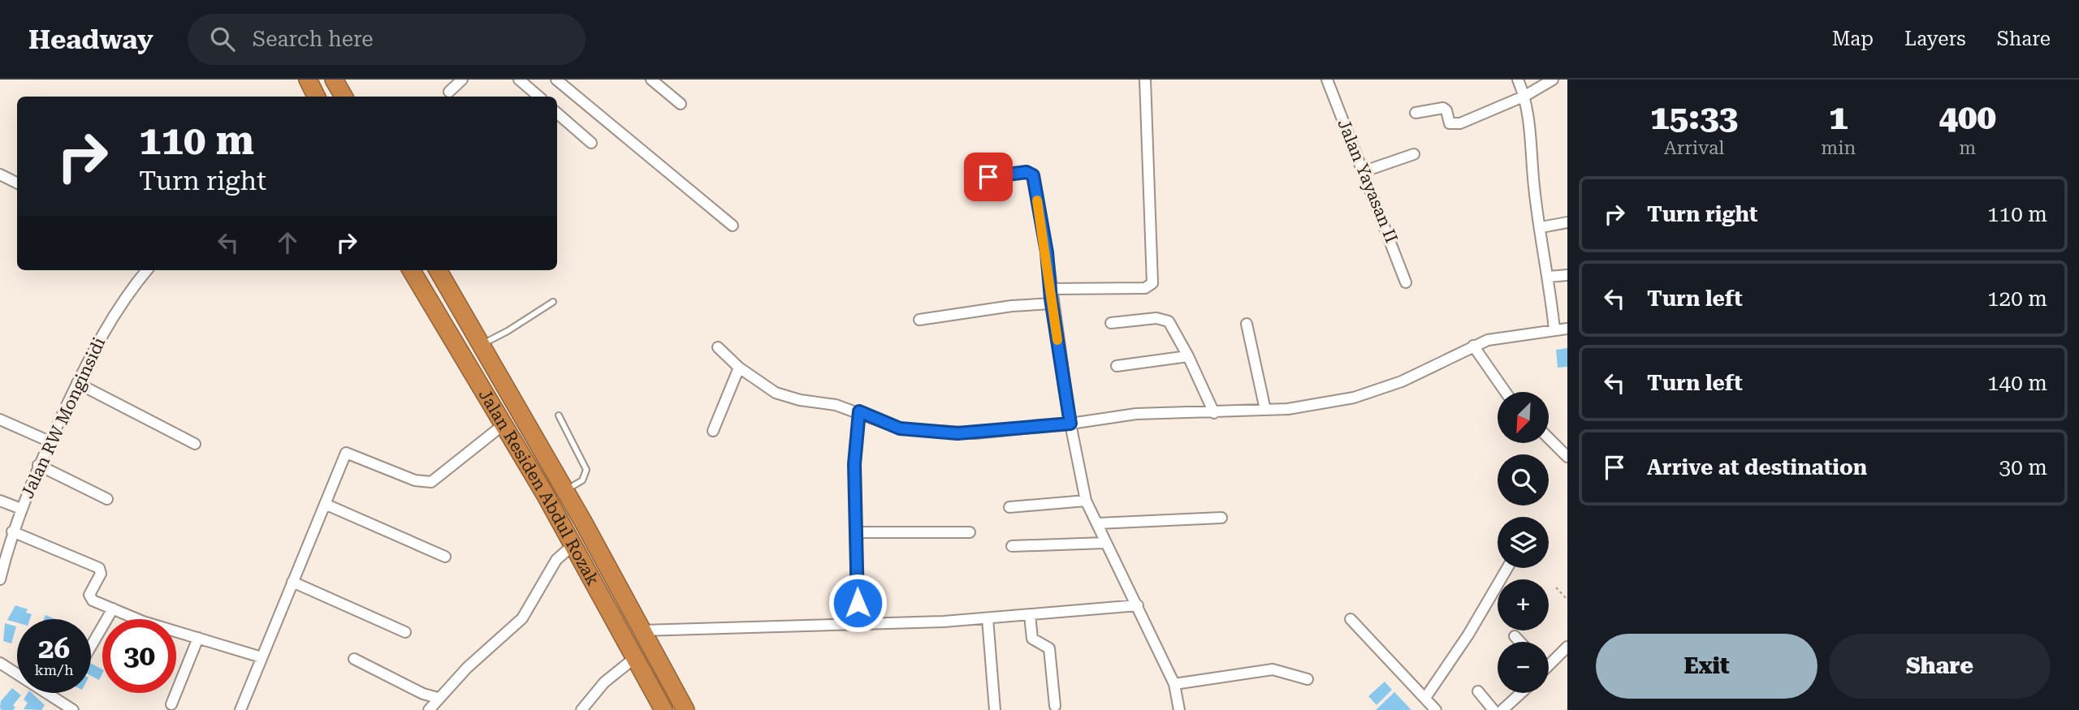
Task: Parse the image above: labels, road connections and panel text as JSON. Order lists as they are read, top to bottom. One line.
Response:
{"streets":{"highway":["Jalan Residen Abdul Rozak"],"street":["Jalan Yayasan II","Jalan RW Monginsidi"]},"north":"bottom left","page":{"header":"Headway","search":"Search here","nav":["Map","Layers","Share"],"eta":["15:33","Arrival","1","min","400","m"],"turn":["110 m","Turn right"],"list":[{"name":"Turn right","value":"110 m"},{"name":"Turn left","value":"120 m"},{"name":"Turn left","value":"140 m"},{"name":"Arrive at destination","value":"30 m"}],"map_buttons":["+","−"],"speed":"26 km/h","limit":"30","buttons":["Exit","Share"]}}
